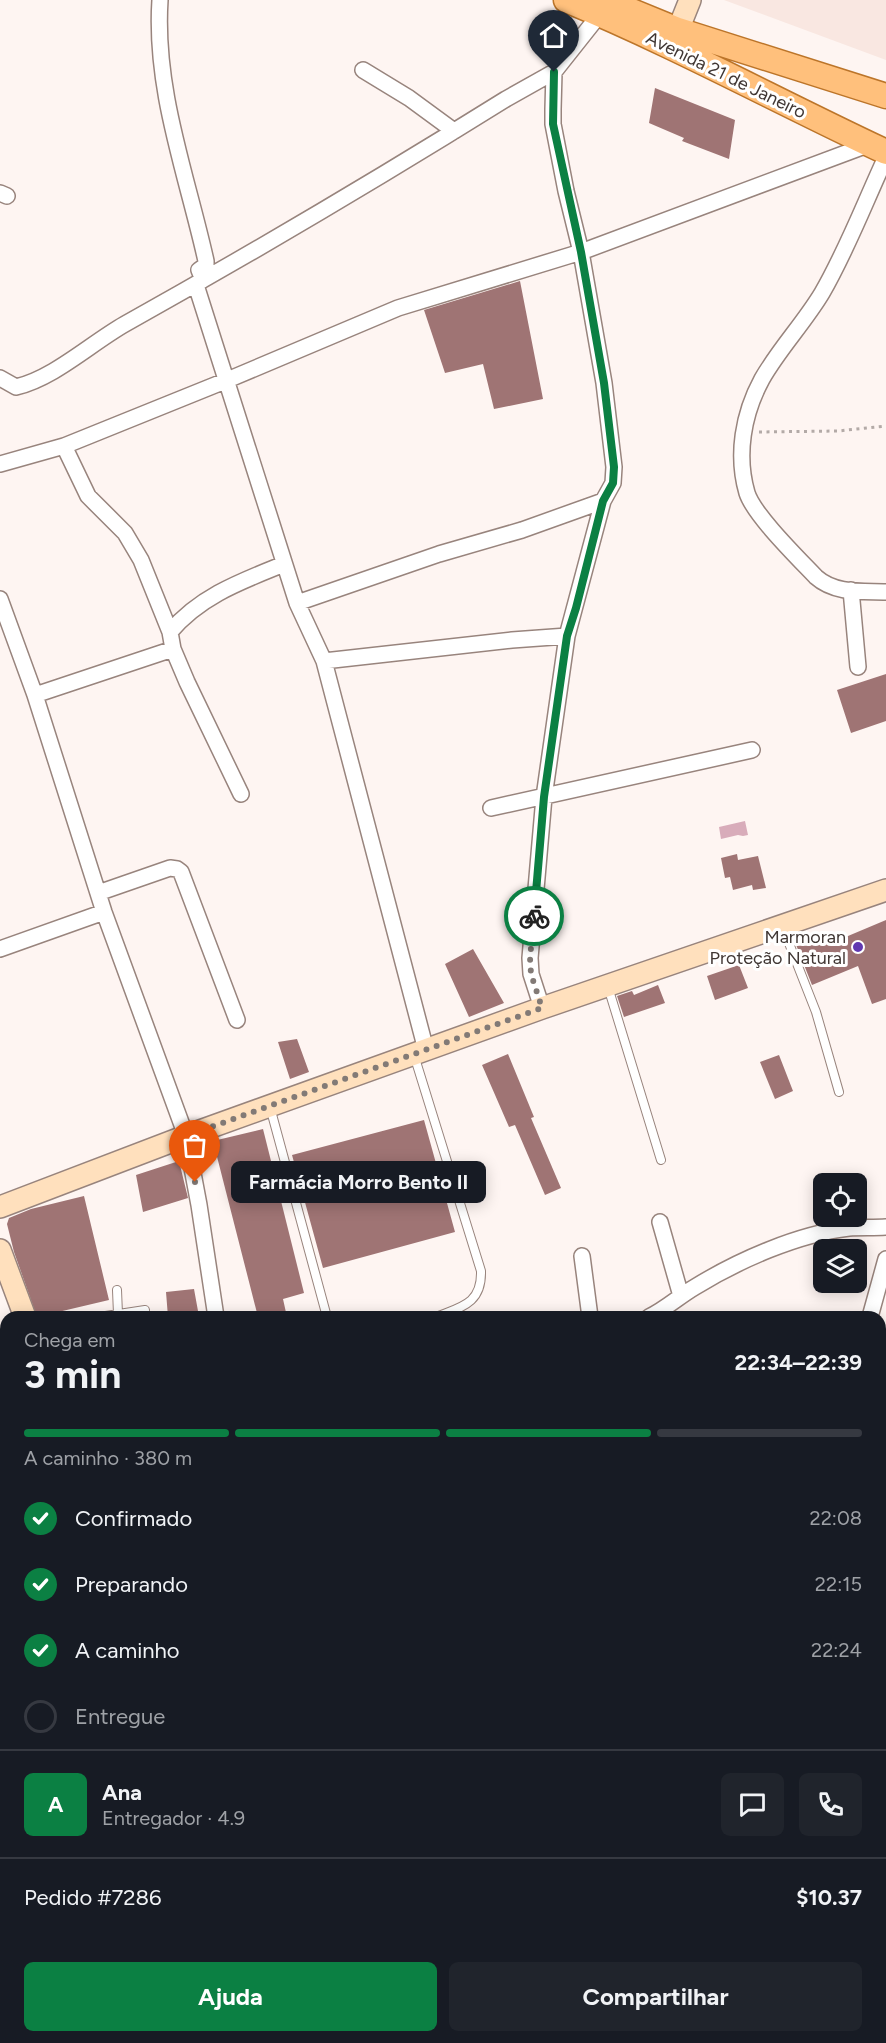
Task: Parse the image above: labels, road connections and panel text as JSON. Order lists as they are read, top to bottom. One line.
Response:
{"streets":{"main road":["Avenida 21 de Janeiro"]},"places":["Marmoran Proteção Natural","Farmácia Morro Bento II"],"page":{"bubble":"Farmácia Morro Bento II","heading":["3 min","Chega em","22:34–22:39"],"panel":["Ana","Entregador · 4.9","Pedido #7286","$10.37"],"bar":"A caminho · 380 m","list":[["Confirmado","22:08"],["Preparando","22:15"],["A caminho","22:24"],"Entregue"],"round":"A","buttons":["Ajuda","Compartilhar"]}}
